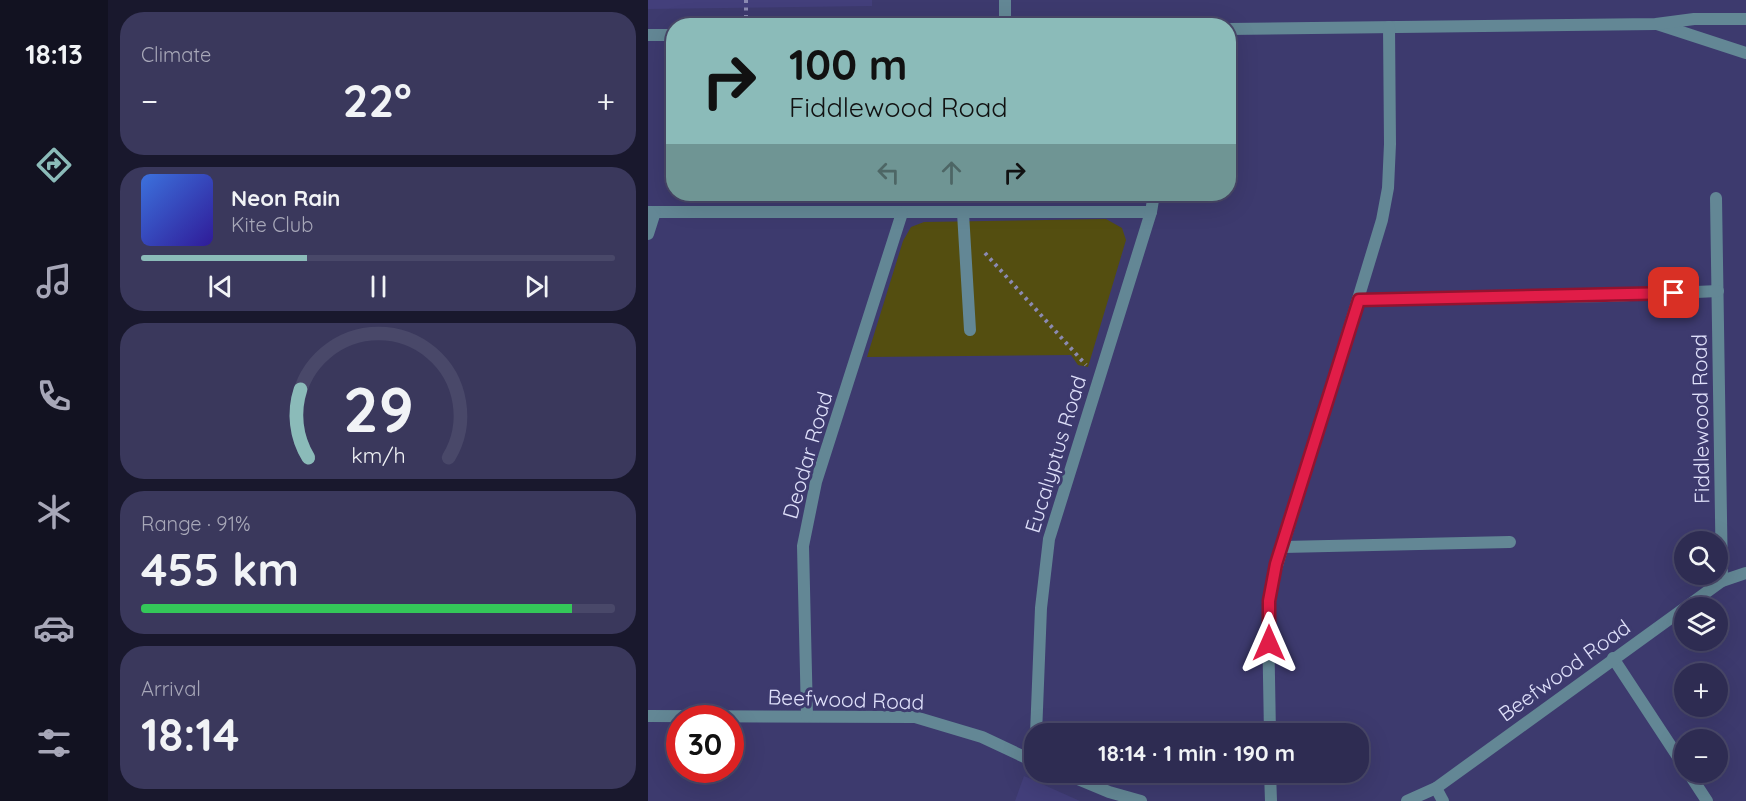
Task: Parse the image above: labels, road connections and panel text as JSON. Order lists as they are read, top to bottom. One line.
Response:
{"streets":{"street":["Fiddlewood Road","Eucalyptus Road","Deodar Road","Beefwood Road"]},"crossings":[["Deodar Road","Beefwood Road"]],"page":{"tabs":"18:13","tile":["Climate",["Range · 91%","455 km"],["Arrival","18:14"]],"turn":["100 m","Fiddlewood Road"],"heat":["−","22°","+"],"song":["Neon Rain","Kite Club"],"map_buttons":["+","−"],"limit":"30","trip":"18:14 · 1 min · 190 m","gauge":["29","km/h"]}}
